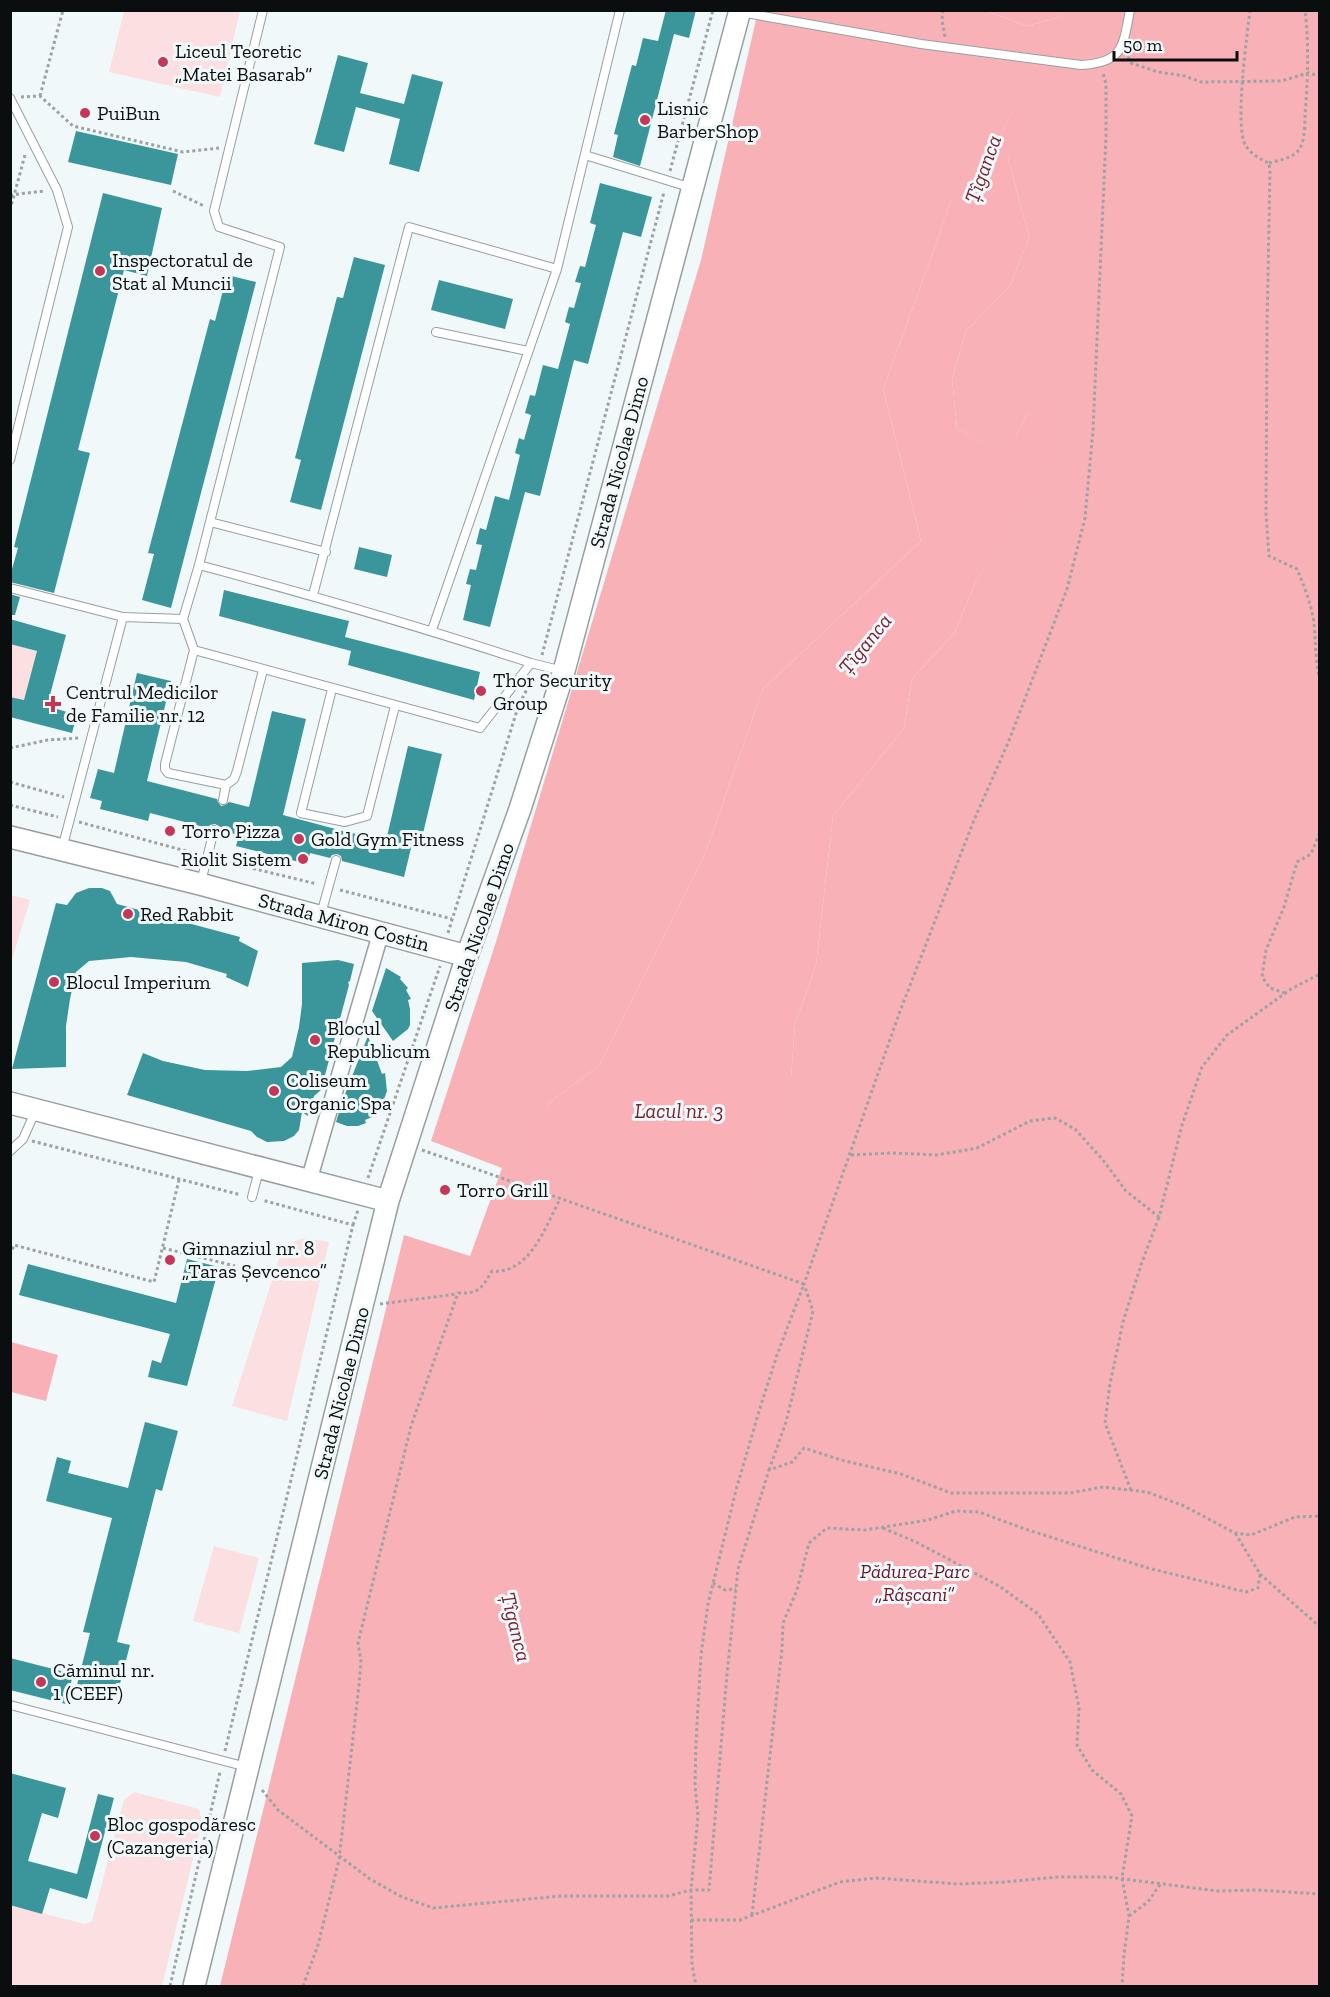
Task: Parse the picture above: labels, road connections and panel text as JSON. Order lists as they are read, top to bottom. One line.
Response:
{"streets":{"main road":["Strada Nicolae Dimo","Strada Miron Costin"]},"crossings":[["Strada Nicolae Dimo","Strada Miron Costin"]],"water":["Țîganca","Lacul nr. 3"],"parks":["Pădurea-Parc „Râșcani”"],"places":{"other":["Liceul Teoretic „Matei Basarab“","PuiBun","Lisnic BarberShop","Inspectoratul de Stat al Muncii","Thor Security Group","Torro Pizza","Gold Gym Fitness","Riolit Sistem","Red Rabbit","Blocul Imperium","Blocul Republicum","Coliseum Organic Spa","Torro Grill","Gimnaziul nr. 8 „Taras Șevcenco”","Căminul nr. 1 (CEEF)","Bloc gospodăresc (Cazangeria)"],"health":["Centrul Medicilor de Familie nr. 12"]},"scale_bar":"50 m"}
